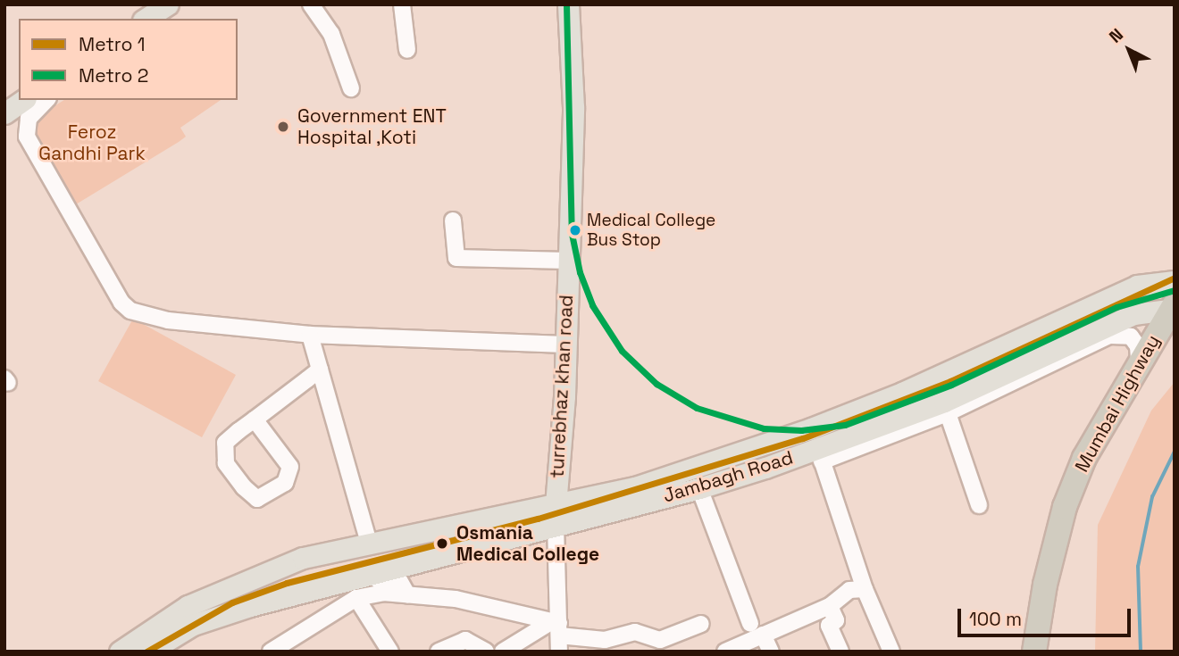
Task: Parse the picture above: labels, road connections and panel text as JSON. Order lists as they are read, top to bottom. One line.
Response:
{"streets":{"highway":["Mumbai Highway"],"main road":["turrebhaz khan road","Jambagh Road"]},"crossings":[["turrebhaz khan road","Jambagh Road"],["Mumbai Highway","Jambagh Road"]],"parks":["Feroz Gandhi Park"],"places":["Government ENT Hospital ,Koti","Medical College Bus Stop","Osmania Medical College"],"lines":["metro line 2","metro line 1"],"legend":["Metro 1","Metro 2"],"scale_bar":"100 m","north":"top left"}
